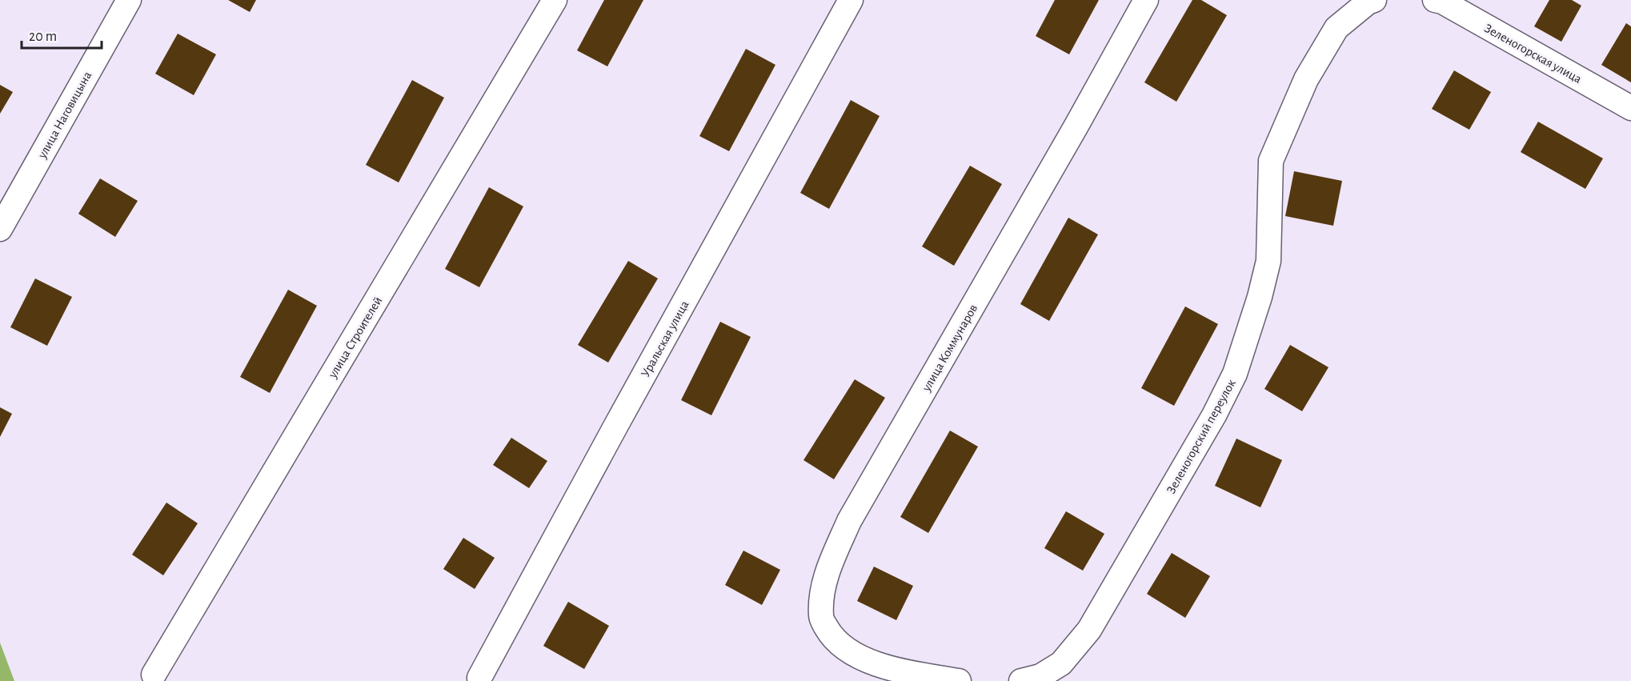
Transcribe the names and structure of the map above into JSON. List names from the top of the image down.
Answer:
{
  "streets": {
    "street": [
      "Зеленогорская улица",
      "улица Наговицына",
      "улица Строителей",
      "Уральская улица",
      "улица Коммунаров",
      "Зеленогорский переулок"
    ]
  },
  "scale_bar": "20 m"
}
